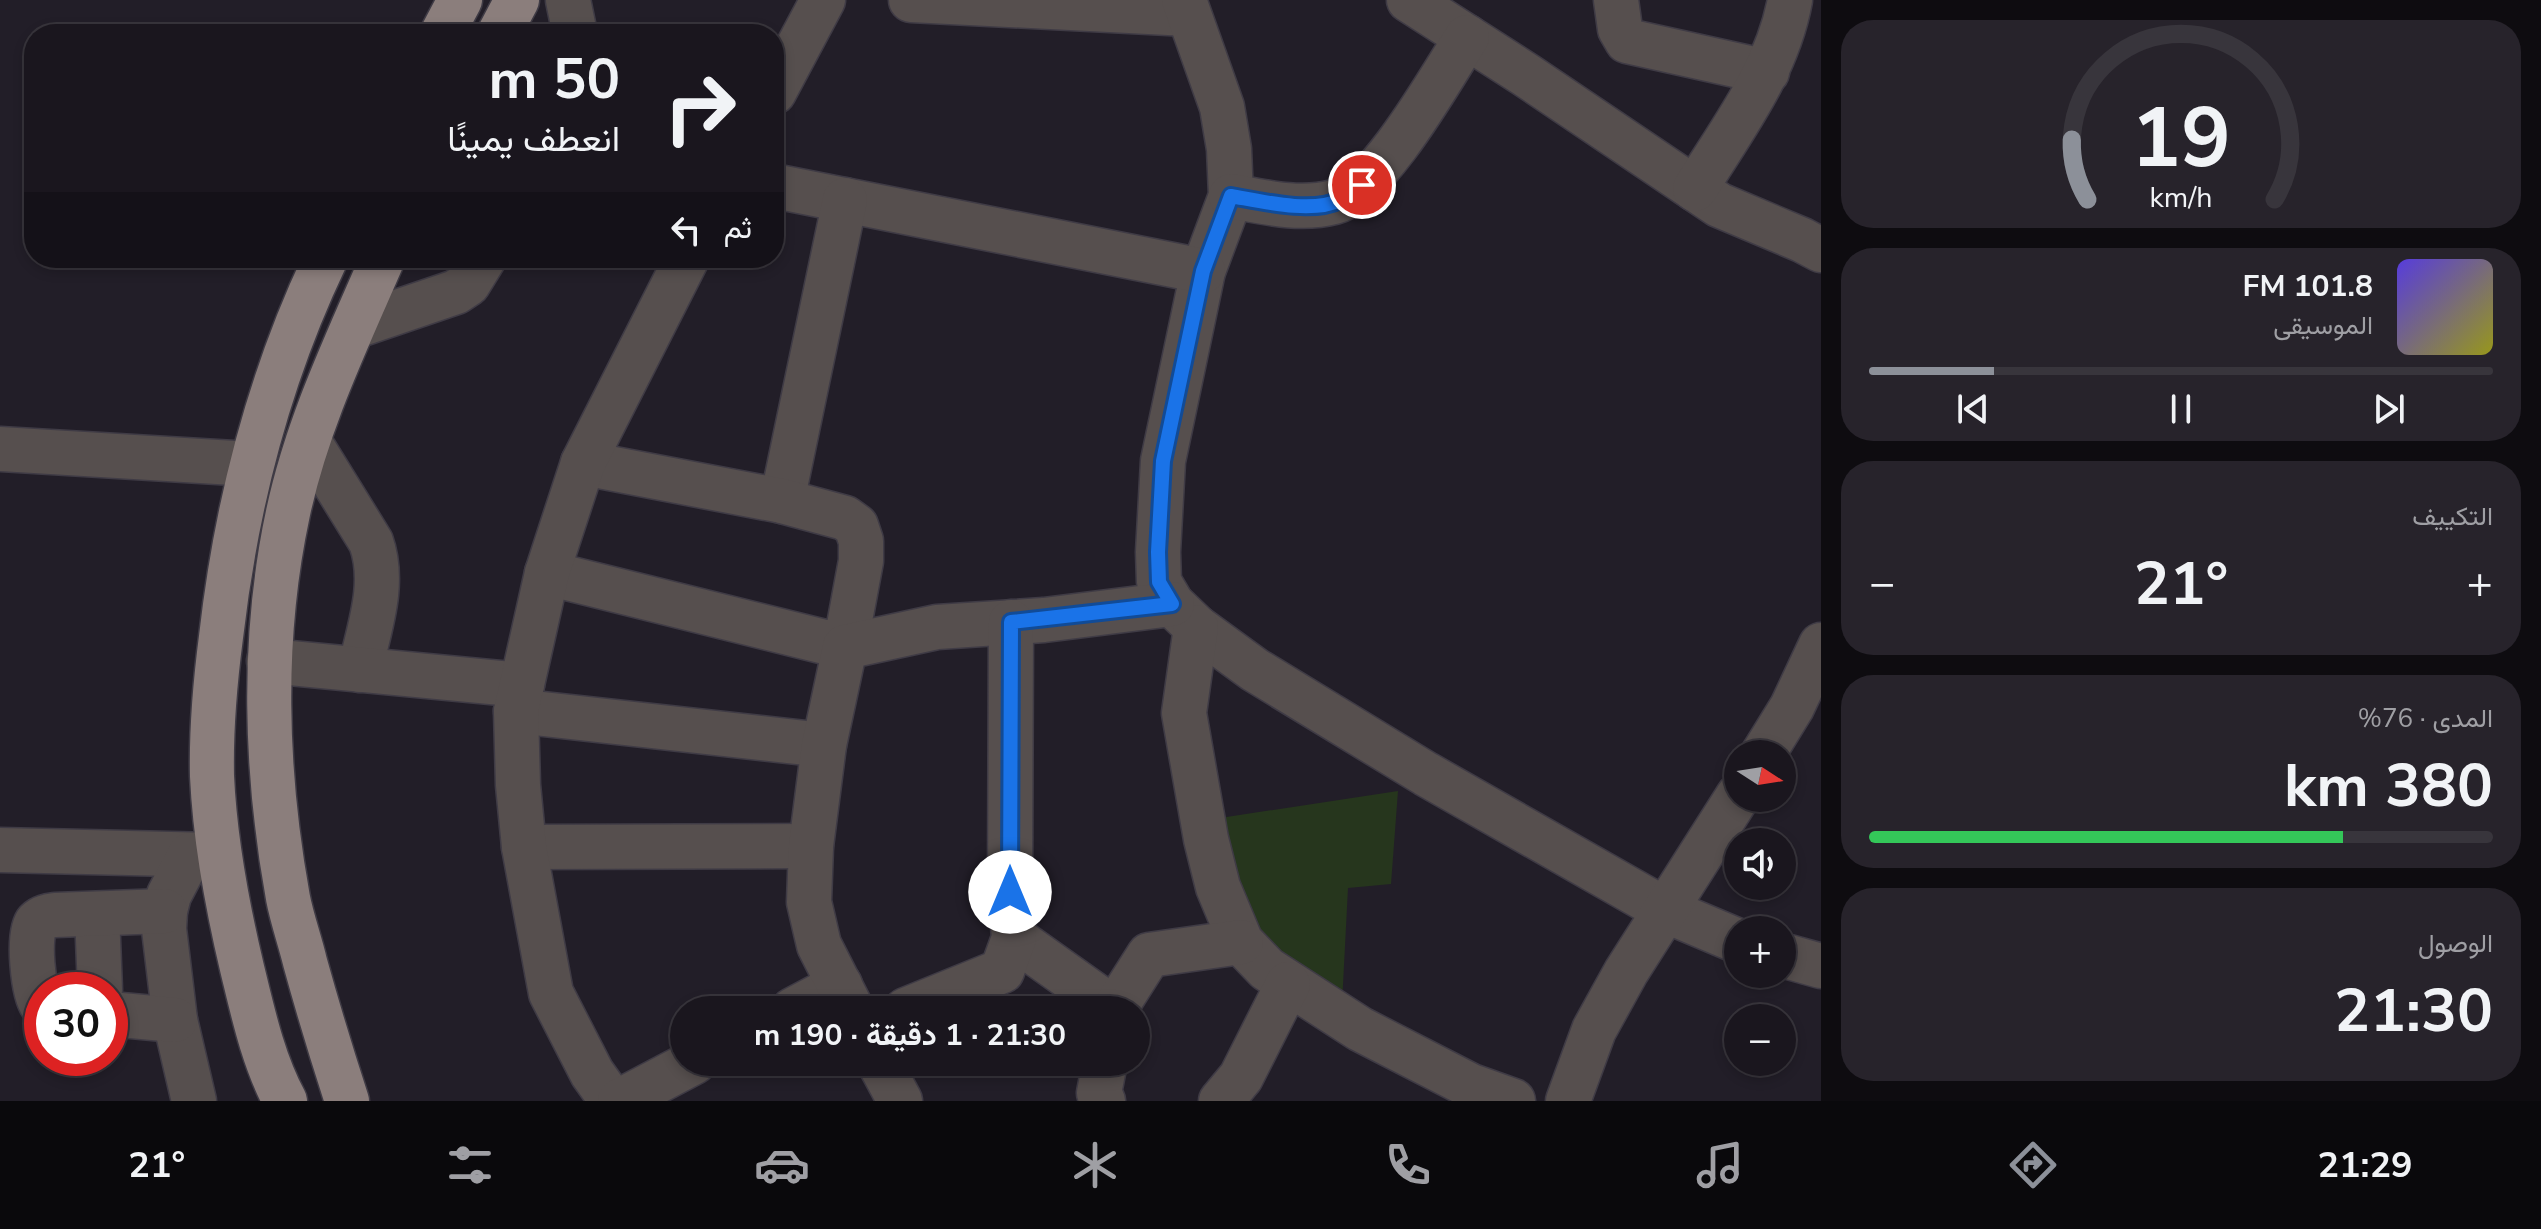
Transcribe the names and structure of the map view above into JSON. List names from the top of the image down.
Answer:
{
  "north": "right",
  "page": {
    "turn": ["50 m", "انعطف يمينًا"],
    "then": "ثم",
    "song": ["101.8 FM", "الموسيقى"],
    "tile": [
      "التكييف",
      ["المدى · 76%", "380 km"],
      ["الوصول", "21:30"]
    ],
    "heat": ["−", "21°", "+"],
    "map_buttons": ["+", "−"],
    "limit": "30",
    "trip": "21:30 · 1 دقيقة · 190 m",
    "tabs": ["21:29", "21°"],
    "gauge": ["19", "km/h"]
  }
}
